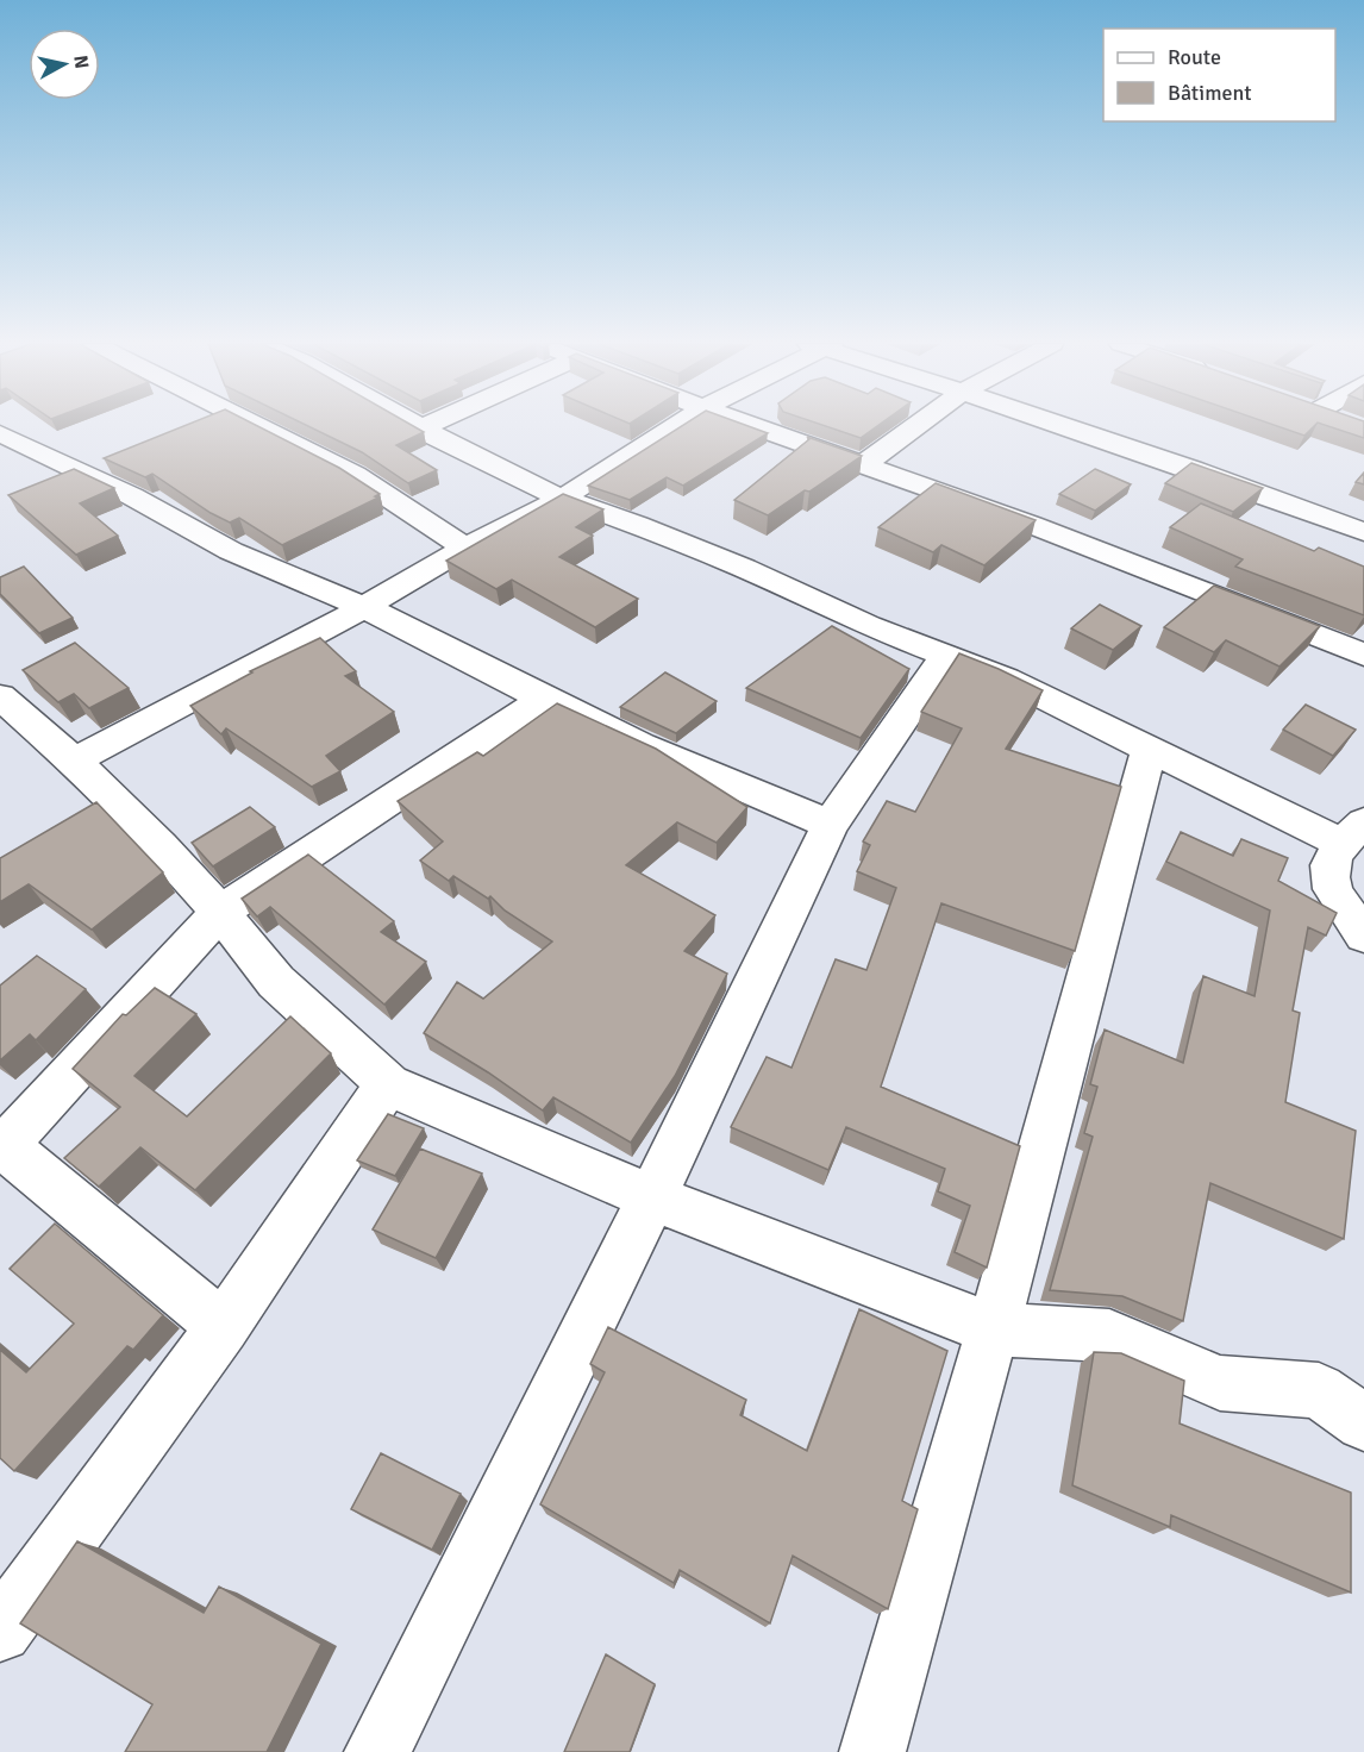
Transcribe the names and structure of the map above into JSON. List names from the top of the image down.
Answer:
{
  "legend": ["Route", "Bâtiment"],
  "north": "right"
}
